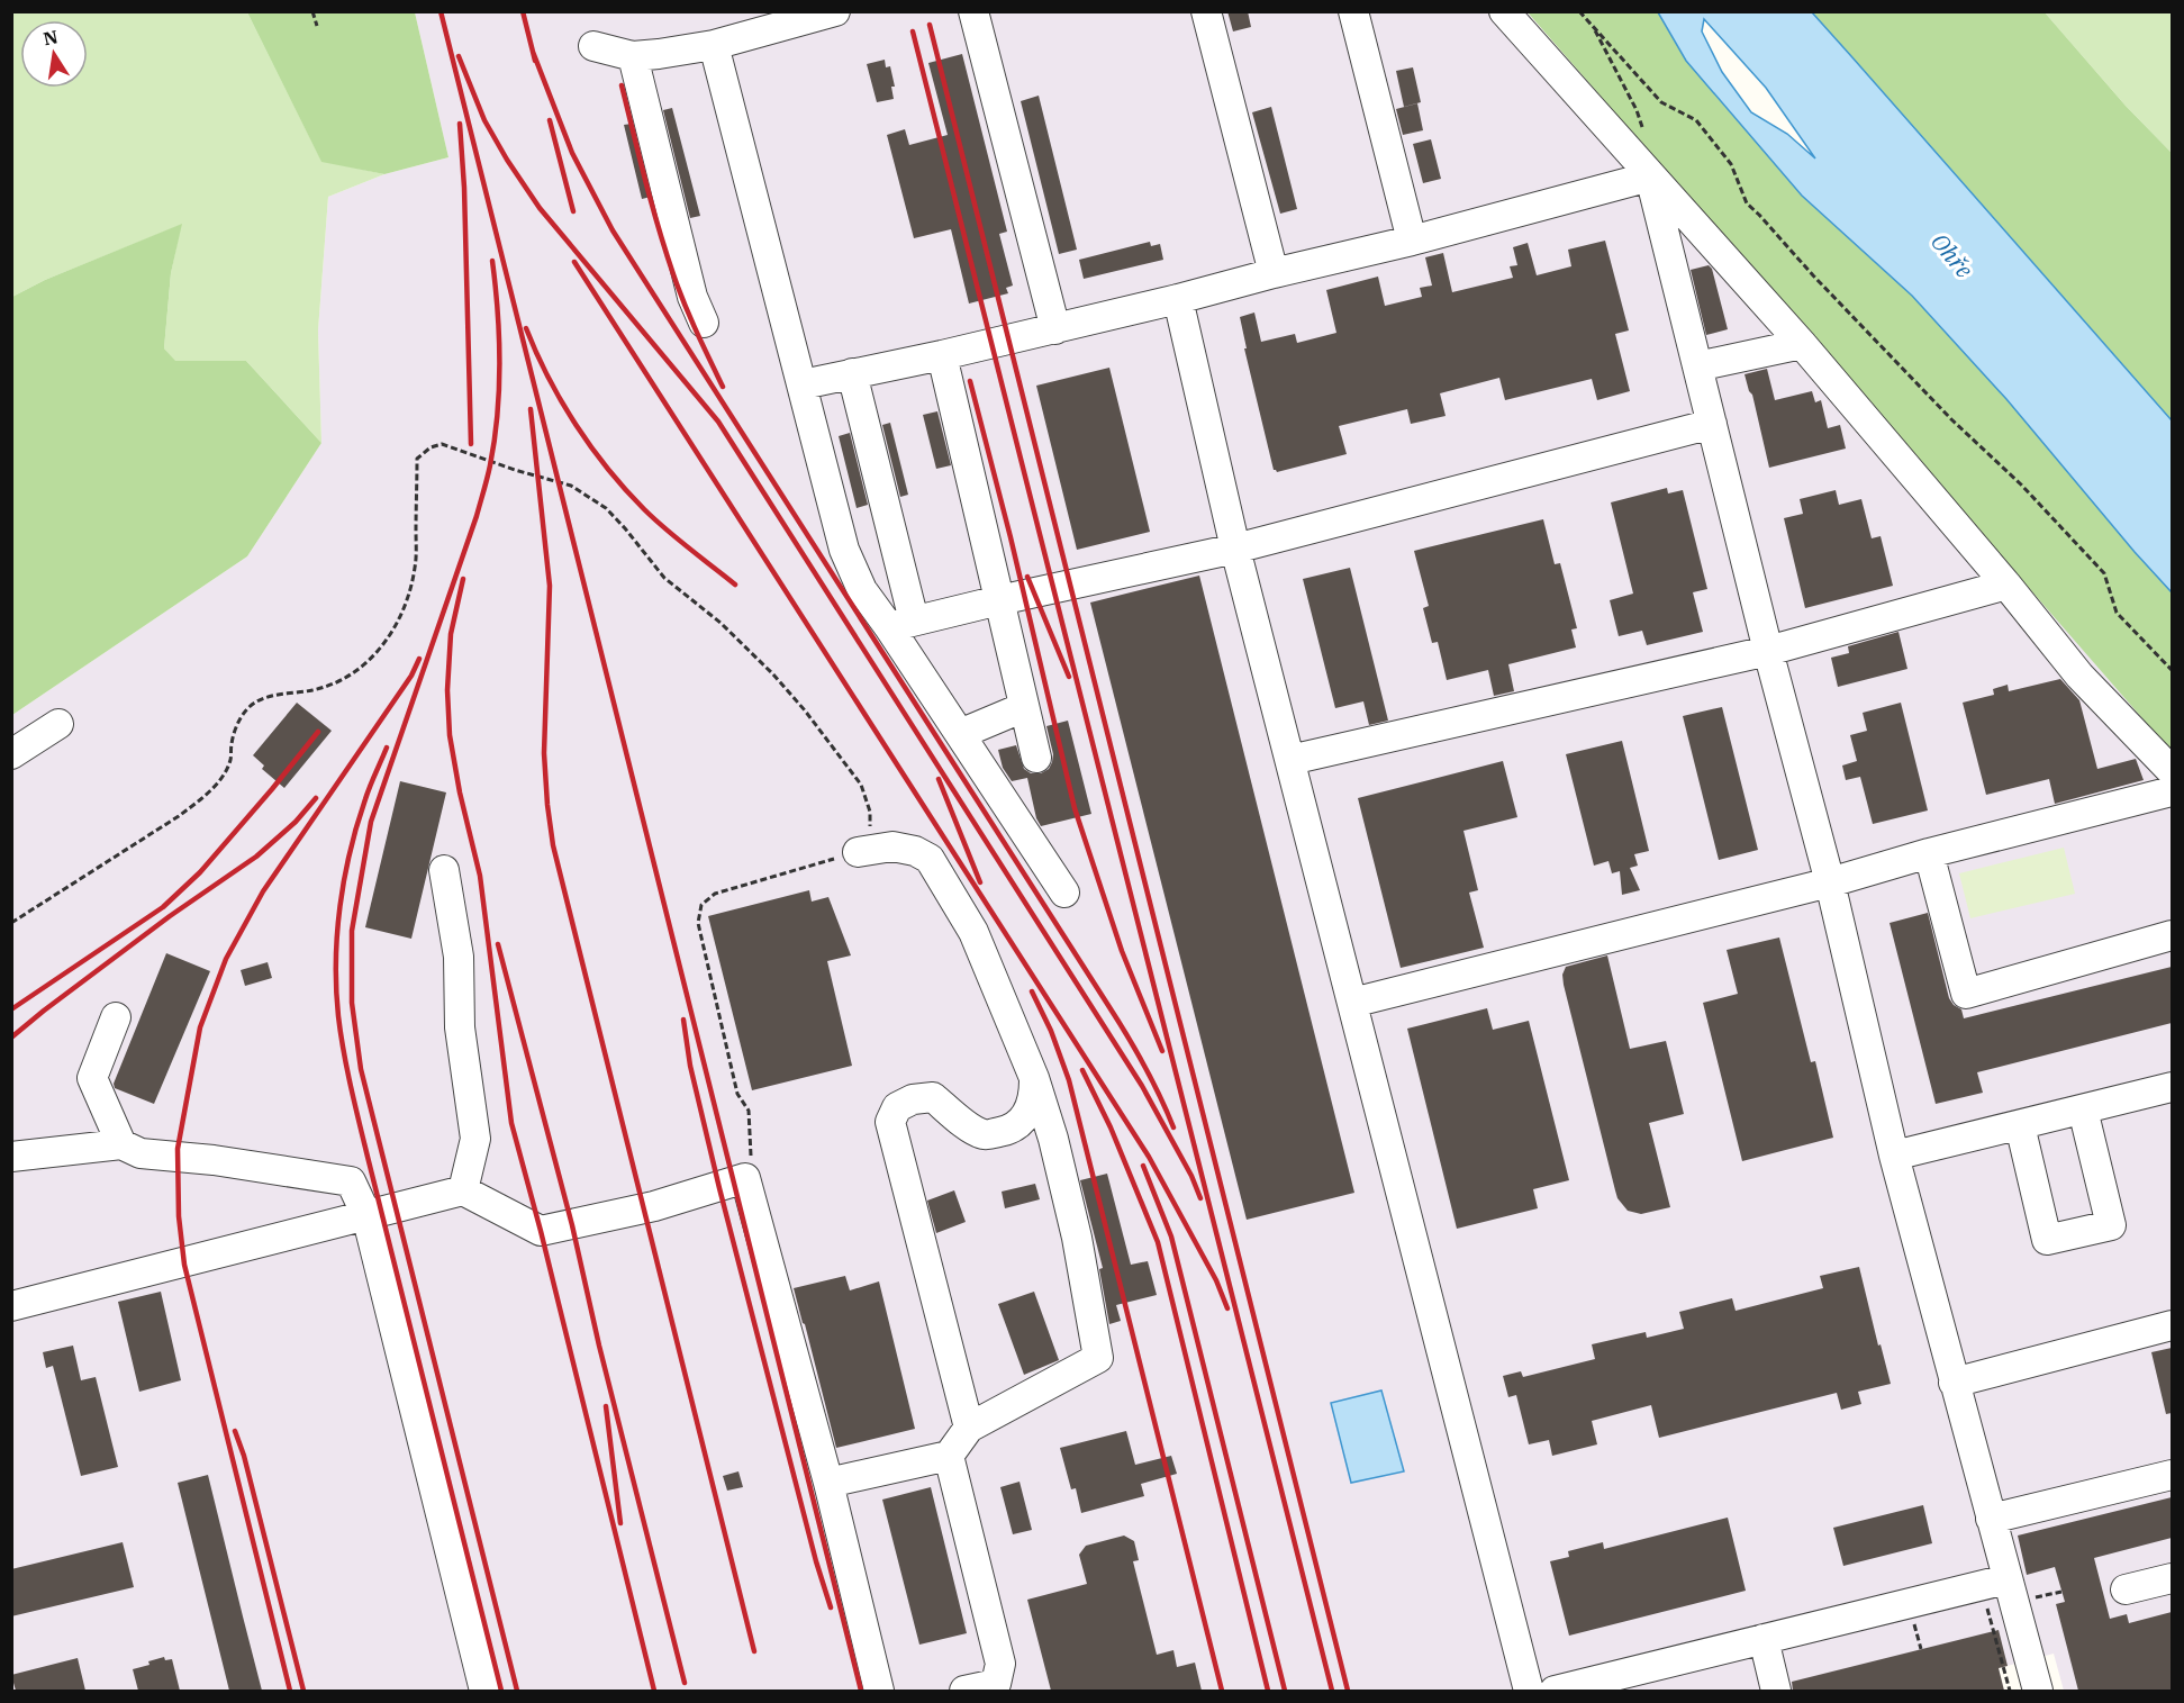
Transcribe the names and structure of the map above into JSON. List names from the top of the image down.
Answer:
{
  "water": ["Ohře"],
  "north": "top"
}
